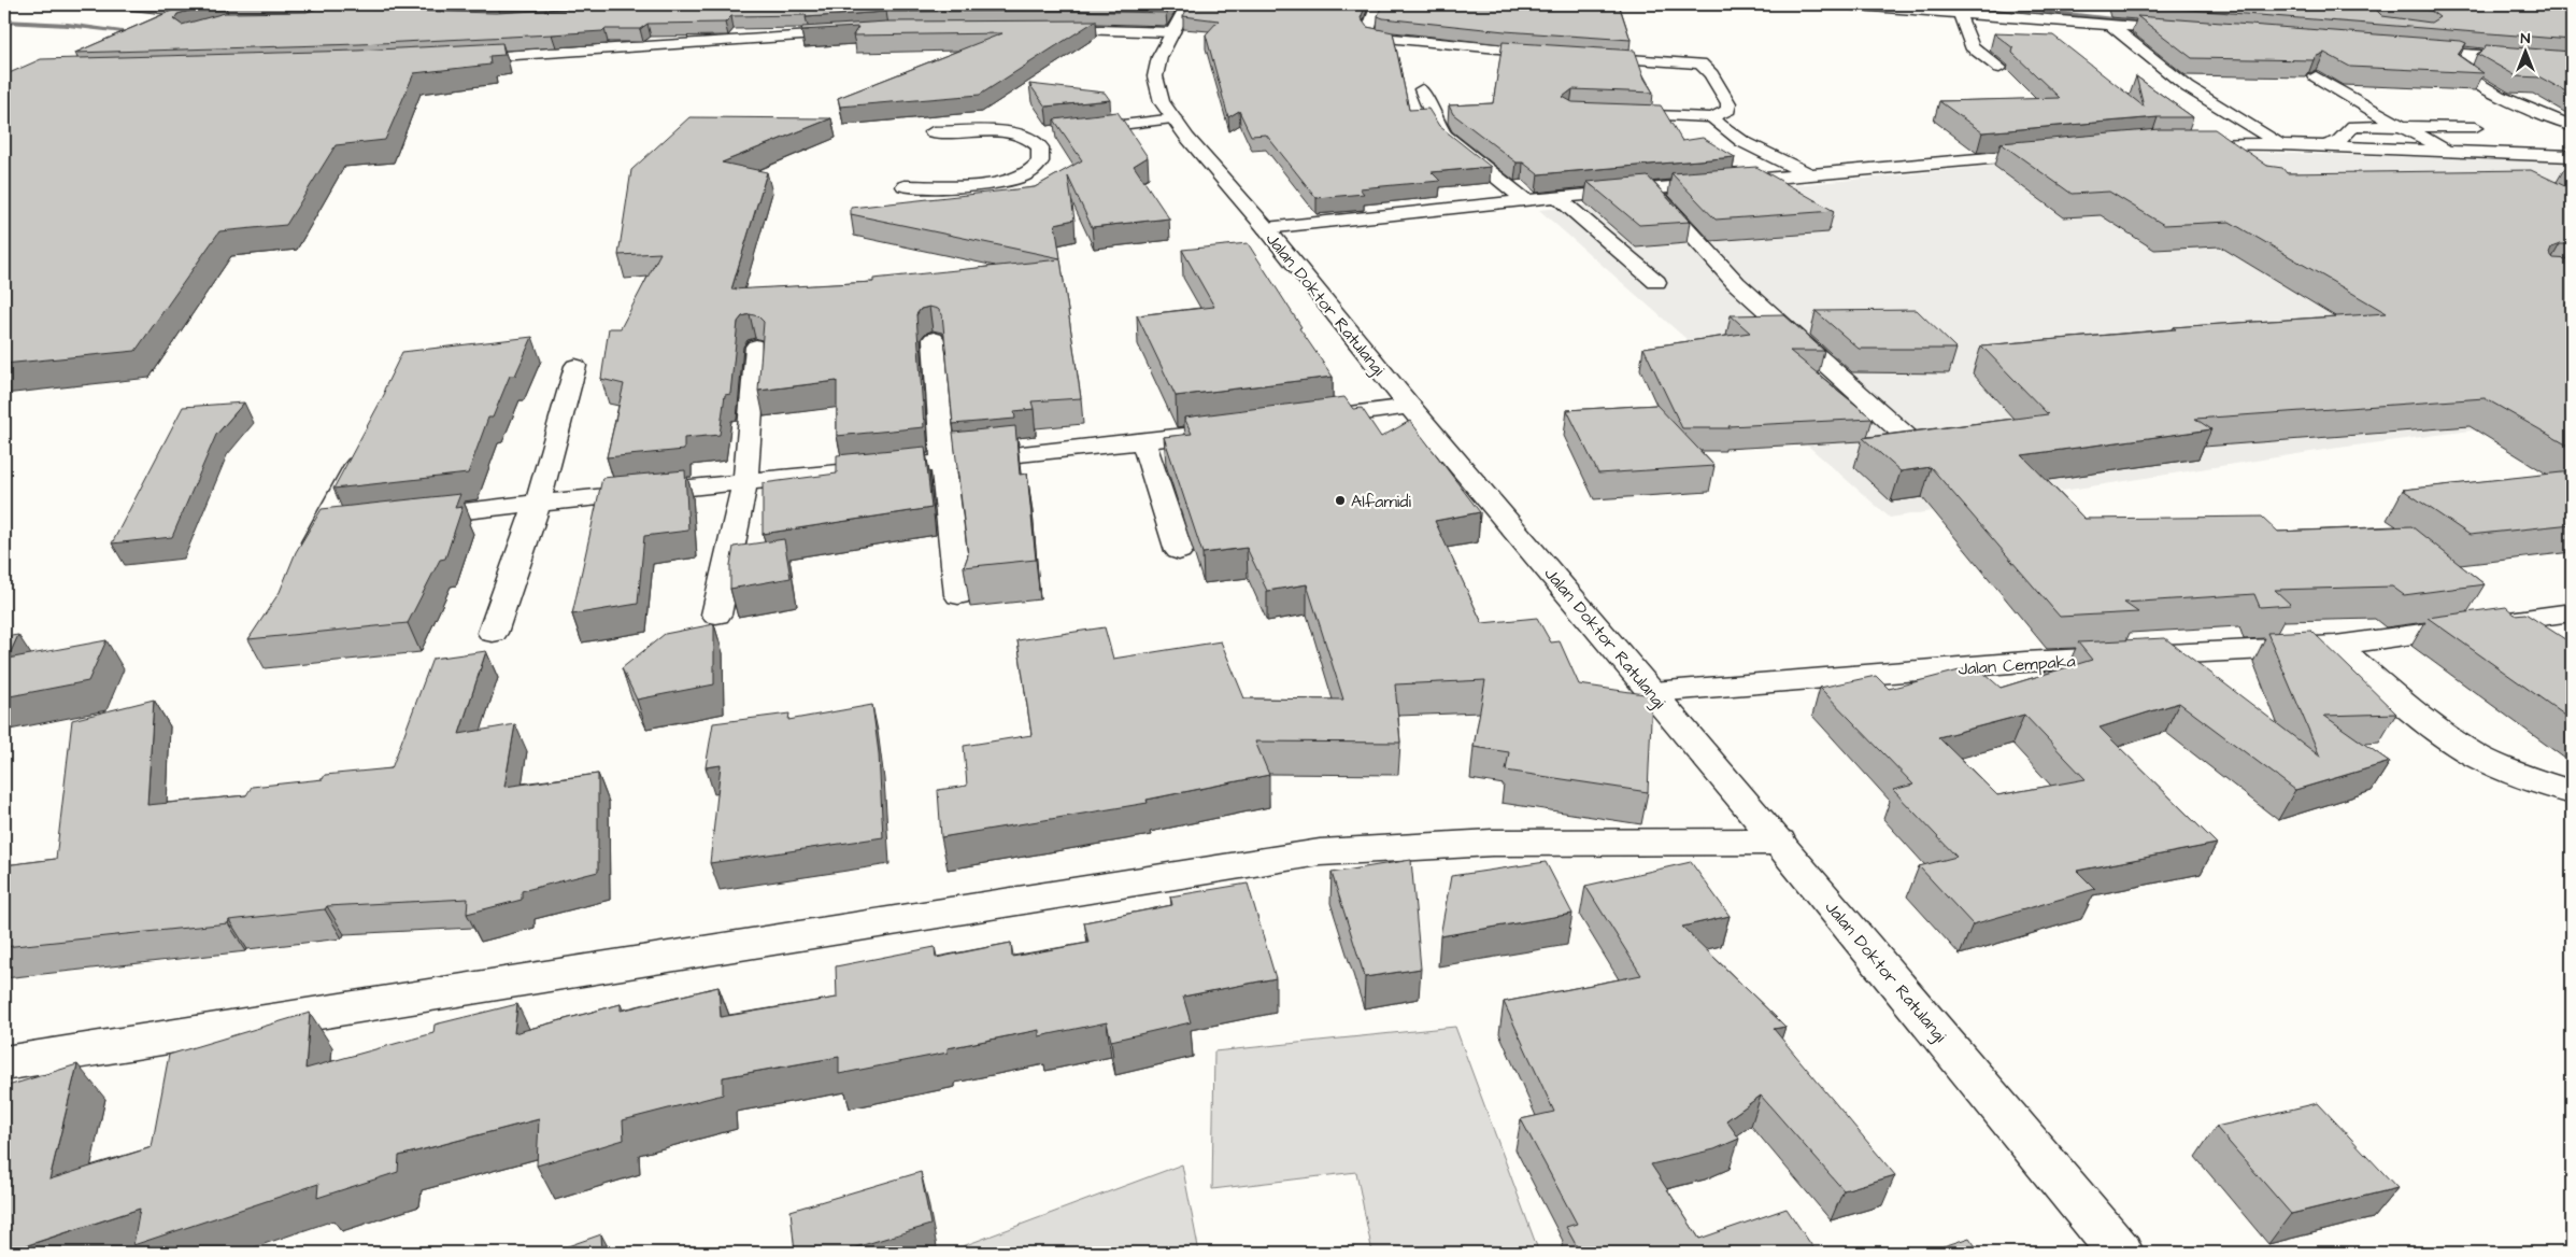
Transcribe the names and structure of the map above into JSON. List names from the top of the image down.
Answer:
{
  "streets": {
    "main road": ["Jalan Doktor Ratulangi", "Jalan Cempaka"]
  },
  "crossings": [
    ["Jalan Doktor Ratulangi", "Jalan Cempaka"]
  ],
  "places": ["Alfamidi"],
  "north": "top"
}
